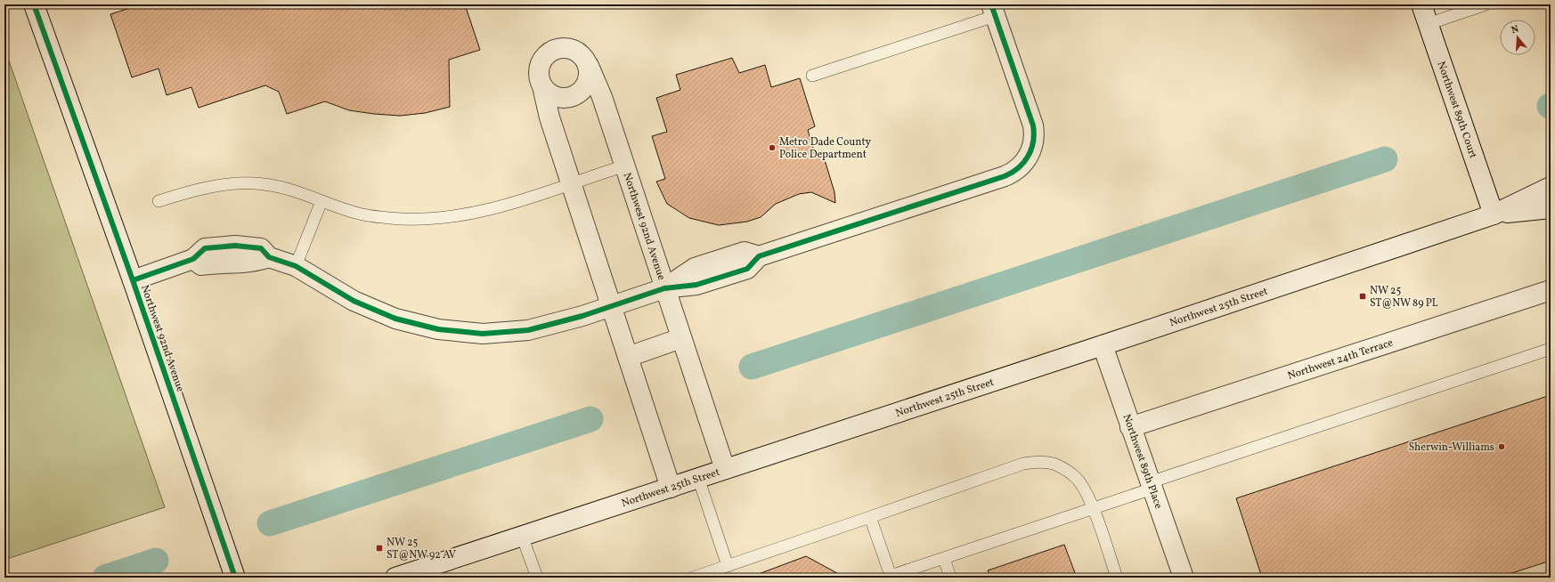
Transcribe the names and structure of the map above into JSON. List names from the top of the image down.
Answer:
{
  "streets": {
    "street": [
      "Northwest 89th Court",
      "Northwest 92nd Avenue",
      "Northwest 25th Street",
      "Northwest 24th Terrace",
      "Northwest 89th Place"
    ]
  },
  "crossings": [
    ["Northwest 89th Court", "Northwest 25th Street"],
    ["Northwest 92nd Avenue", "Northwest 25th Street"],
    ["Northwest 25th Street", "Northwest 89th Place"],
    ["Northwest 24th Terrace", "Northwest 89th Place"]
  ],
  "places": {
    "other": ["Metro Dade County Police Department", "Sherwin-Williams"],
    "transit": ["NW 25 ST@NW 89 PL", "NW 25 ST@NW 92 AV"]
  },
  "north": "top"
}
